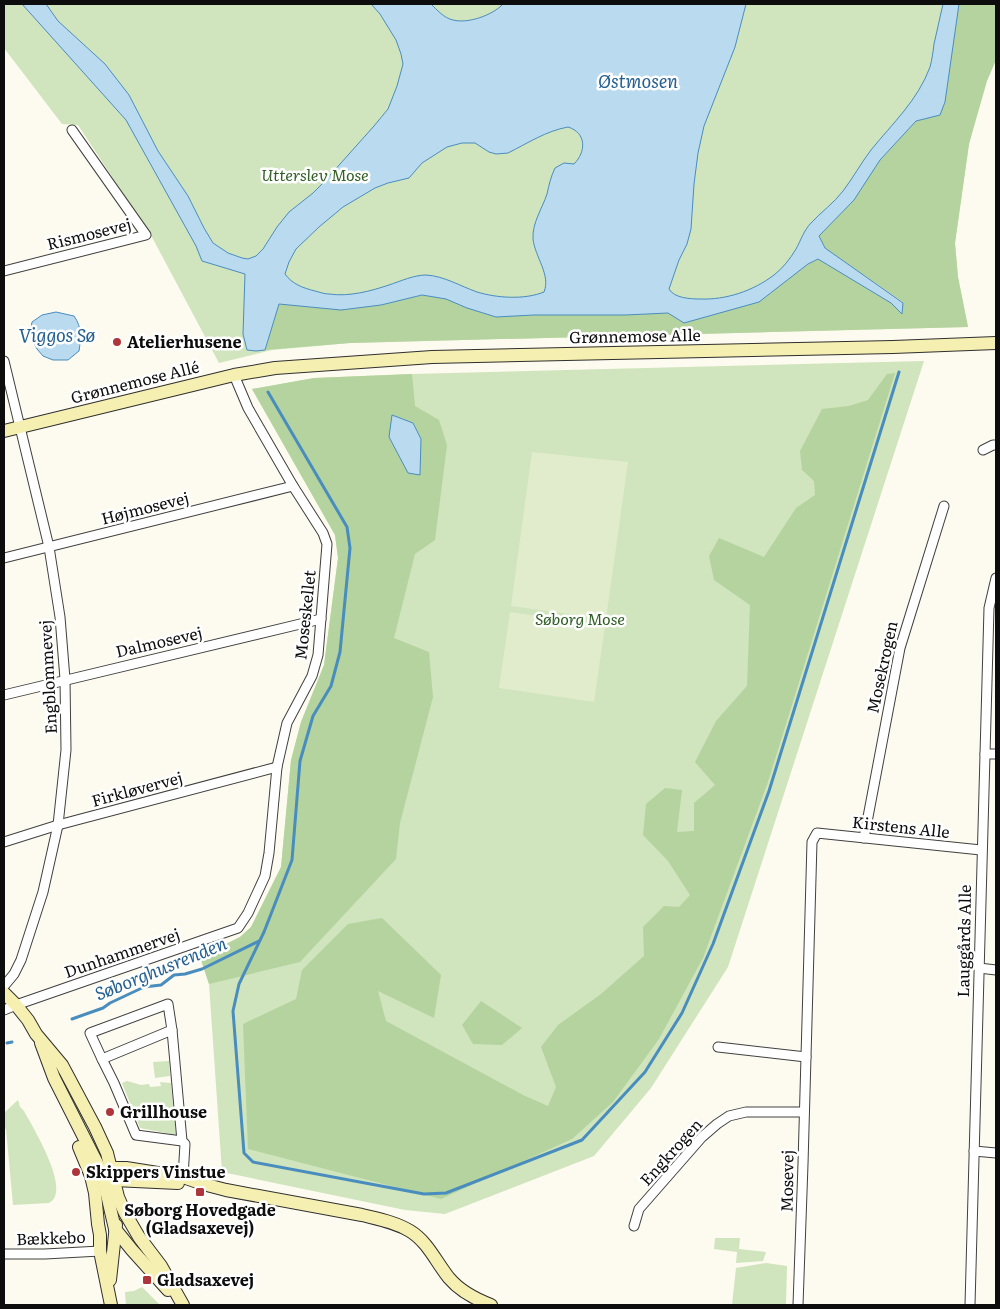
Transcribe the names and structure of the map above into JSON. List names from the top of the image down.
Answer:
{
  "streets": {
    "street": [
      "Rismosevej",
      "Grønnemose Alle",
      "Grønnemose Allé",
      "Højmosevej",
      "Moseskellet",
      "Dalmosevej",
      "Mosekrogen",
      "Engblommevej",
      "Firkløvervej",
      "Kirstens Alle",
      "Lauggårds Alle",
      "Dunhammervej",
      "Engkrogen",
      "Mosevej",
      "Bækkebo"
    ]
  },
  "crossings": [
    ["Grønnemose Alle", "Grønnemose Allé"],
    ["Grønnemose Allé", "Moseskellet"],
    ["Grønnemose Allé", "Engblommevej"],
    ["Højmosevej", "Moseskellet"],
    ["Højmosevej", "Engblommevej"],
    ["Moseskellet", "Dalmosevej"],
    ["Moseskellet", "Firkløvervej"],
    ["Moseskellet", "Dunhammervej"],
    ["Dalmosevej", "Engblommevej"],
    ["Mosekrogen", "Kirstens Alle"],
    ["Engblommevej", "Firkløvervej"],
    ["Kirstens Alle", "Lauggårds Alle"],
    ["Kirstens Alle", "Mosevej"],
    ["Engkrogen", "Mosevej"]
  ],
  "water": ["Østmosen", "Viggos Sø", "Søborghusrenden"],
  "parks": ["Utterslev Mose", "Søborg Mose"],
  "places": {
    "other": ["Atelierhusene", "Grillhouse", "Skippers Vinstue"],
    "transit": ["Søborg Hovedgade (Gladsaxevej)", "Gladsaxevej"]
  }
}
